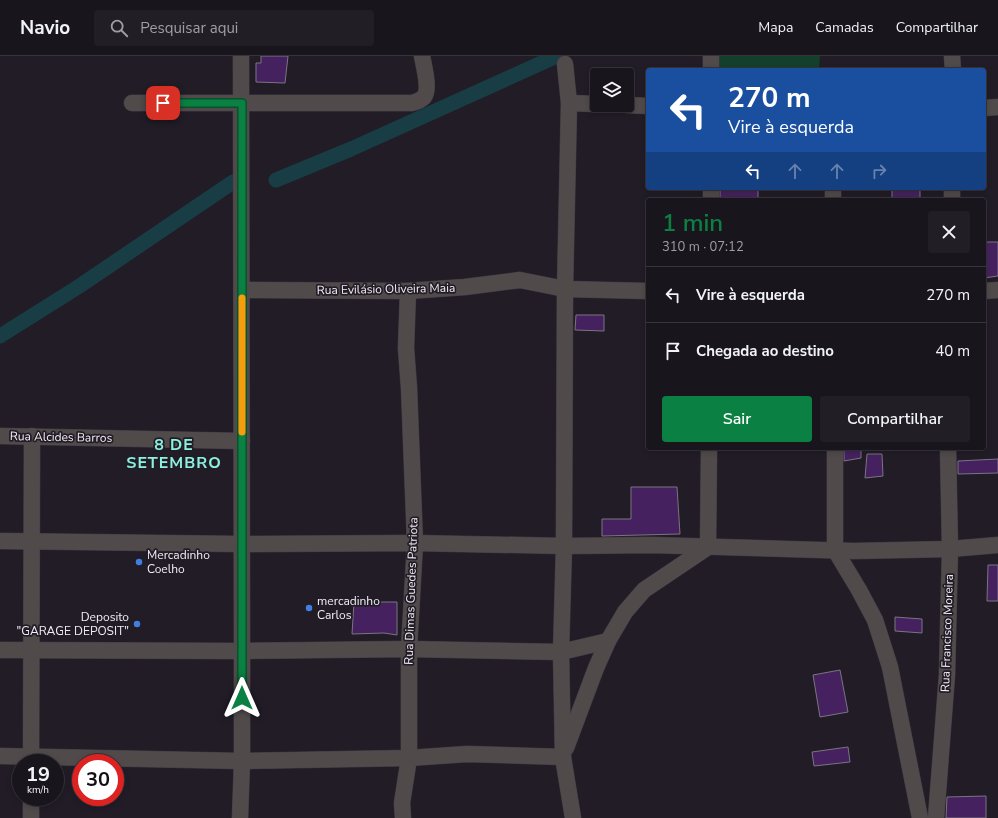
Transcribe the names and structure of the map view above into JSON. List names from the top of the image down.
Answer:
{
  "streets": {
    "street": [
      "Rua Evilásio Oliveira Maia",
      "Rua Alcides Barros",
      "Rua Dimas Guedes Patriota",
      "Rua Francisco Moreira"
    ]
  },
  "crossings": [
    ["Rua Evilásio Oliveira Maia", "Rua Dimas Guedes Patriota"]
  ],
  "districts": ["8 DE SETEMBRO"],
  "places": ["Mercadinho Coelho", "mercadinho Carlos", "Deposito \"GARAGE DEPOSIT\""],
  "page": {
    "header": "Navio",
    "search": "Pesquisar aqui",
    "nav": ["Mapa", "Camadas", "Compartilhar"],
    "turn": ["270 m", "Vire à esquerda"],
    "heading": ["1 min", "310 m · 07:12"],
    "list": [
      {
        "name": "Vire à esquerda",
        "value": "270 m"
      },
      {
        "name": "Chegada ao destino",
        "value": "40 m"
      }
    ],
    "buttons": ["Sair", "Compartilhar"],
    "speed": "19 km/h",
    "limit": "30"
  }
}
